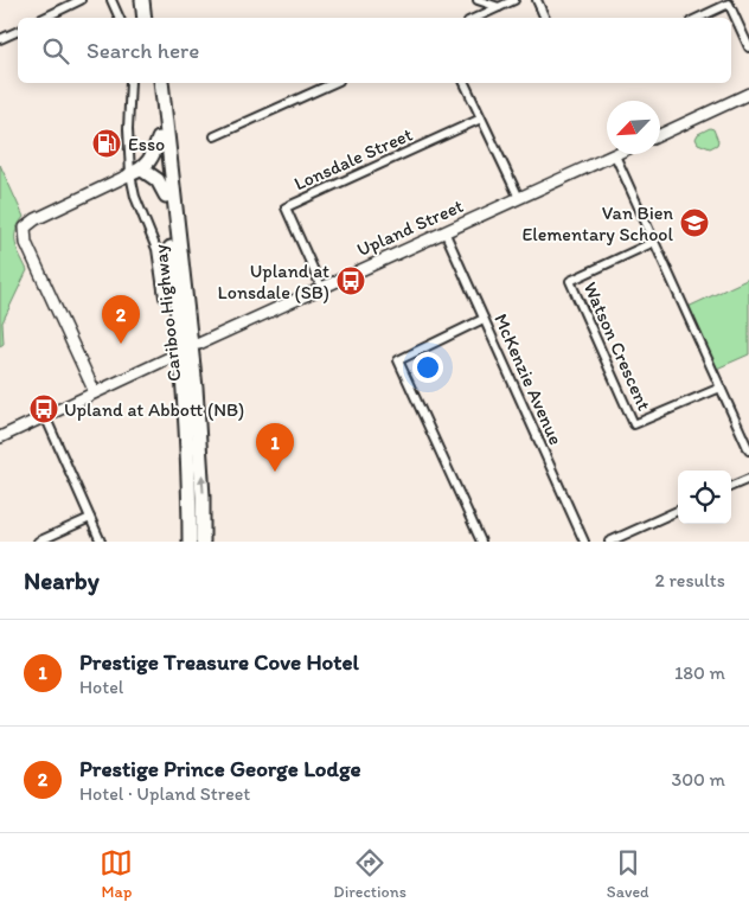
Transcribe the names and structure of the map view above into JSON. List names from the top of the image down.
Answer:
{
  "streets": {
    "highway": ["Cariboo Highway"],
    "street": [
      "Lonsdale Street",
      "Upland Street",
      "Watson Crescent",
      "McKenzie Avenue"
    ]
  },
  "crossings": [
    ["Lonsdale Street", "Upland Street"],
    ["Upland Street", "McKenzie Avenue"]
  ],
  "places": {
    "fuel station": ["Esso"],
    "school or university": ["Van Bien Elementary School"],
    "bus stop": ["Upland at Lonsdale (SB)", "Upland at Abbott (NB)"]
  },
  "north": "bottom left",
  "page": {
    "search": "Search here",
    "pins": ["2", "1"],
    "heading": ["Nearby", "2 results"],
    "list": [
      {
        "mark": "1",
        "name": "Prestige Treasure Cove Hotel",
        "note": "Hotel",
        "value": "180 m"
      },
      {
        "mark": "2",
        "name": "Prestige Prince George Lodge",
        "note": "Hotel · Upland Street",
        "value": "300 m"
      }
    ],
    "nav": ["Map", "Directions", "Saved"]
  }
}
